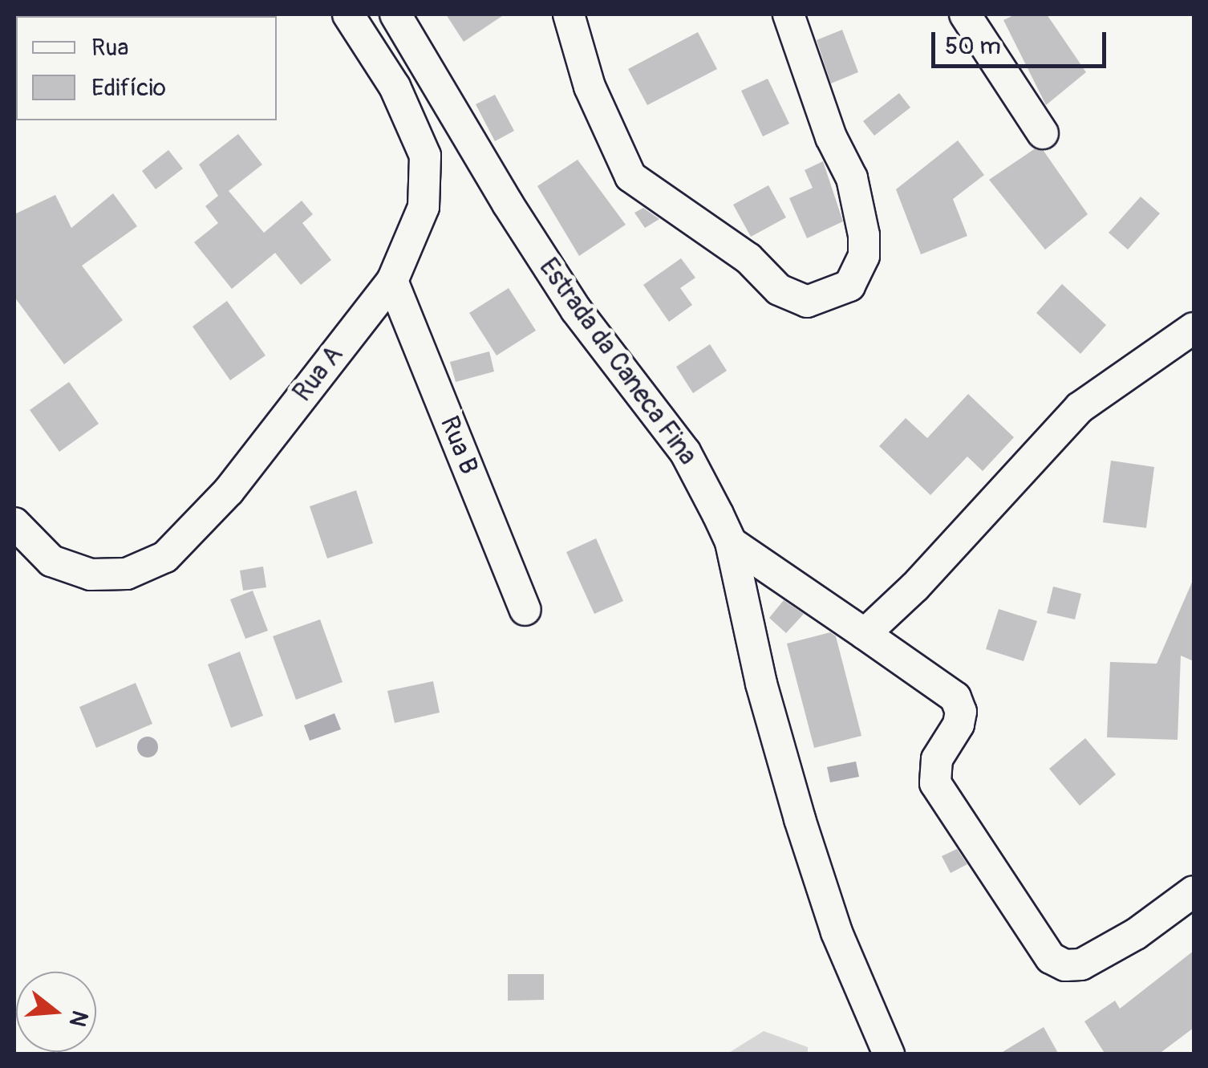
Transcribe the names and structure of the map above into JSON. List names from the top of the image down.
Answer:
{
  "streets": {
    "street": ["Estrada da Caneca Fina", "Rua A", "Rua B"]
  },
  "crossings": [
    ["Rua A", "Rua B"]
  ],
  "legend": ["Rua", "Edifício"],
  "scale_bar": "50 m",
  "north": "right"
}
